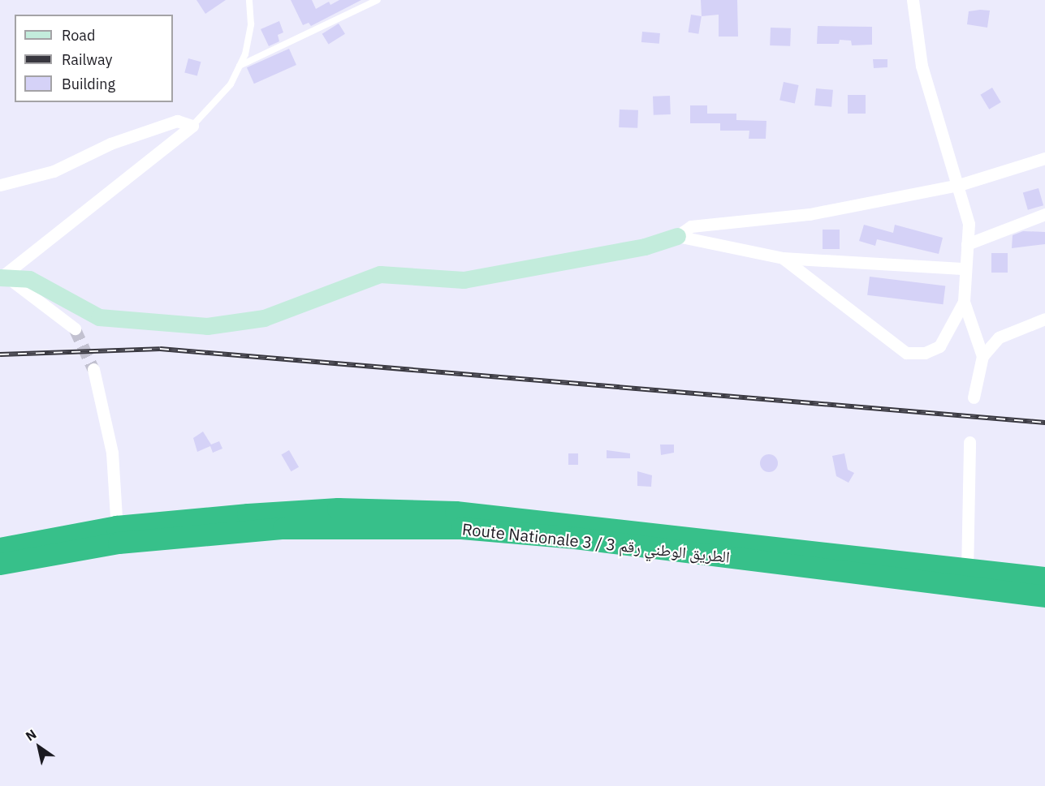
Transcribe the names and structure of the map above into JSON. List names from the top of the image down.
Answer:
{
  "streets": {
    "highway": ["Route Nationale 3 / الطريق الوطني رقم 3"]
  },
  "legend": ["Road", "Railway", "Building"],
  "north": "top left"
}
